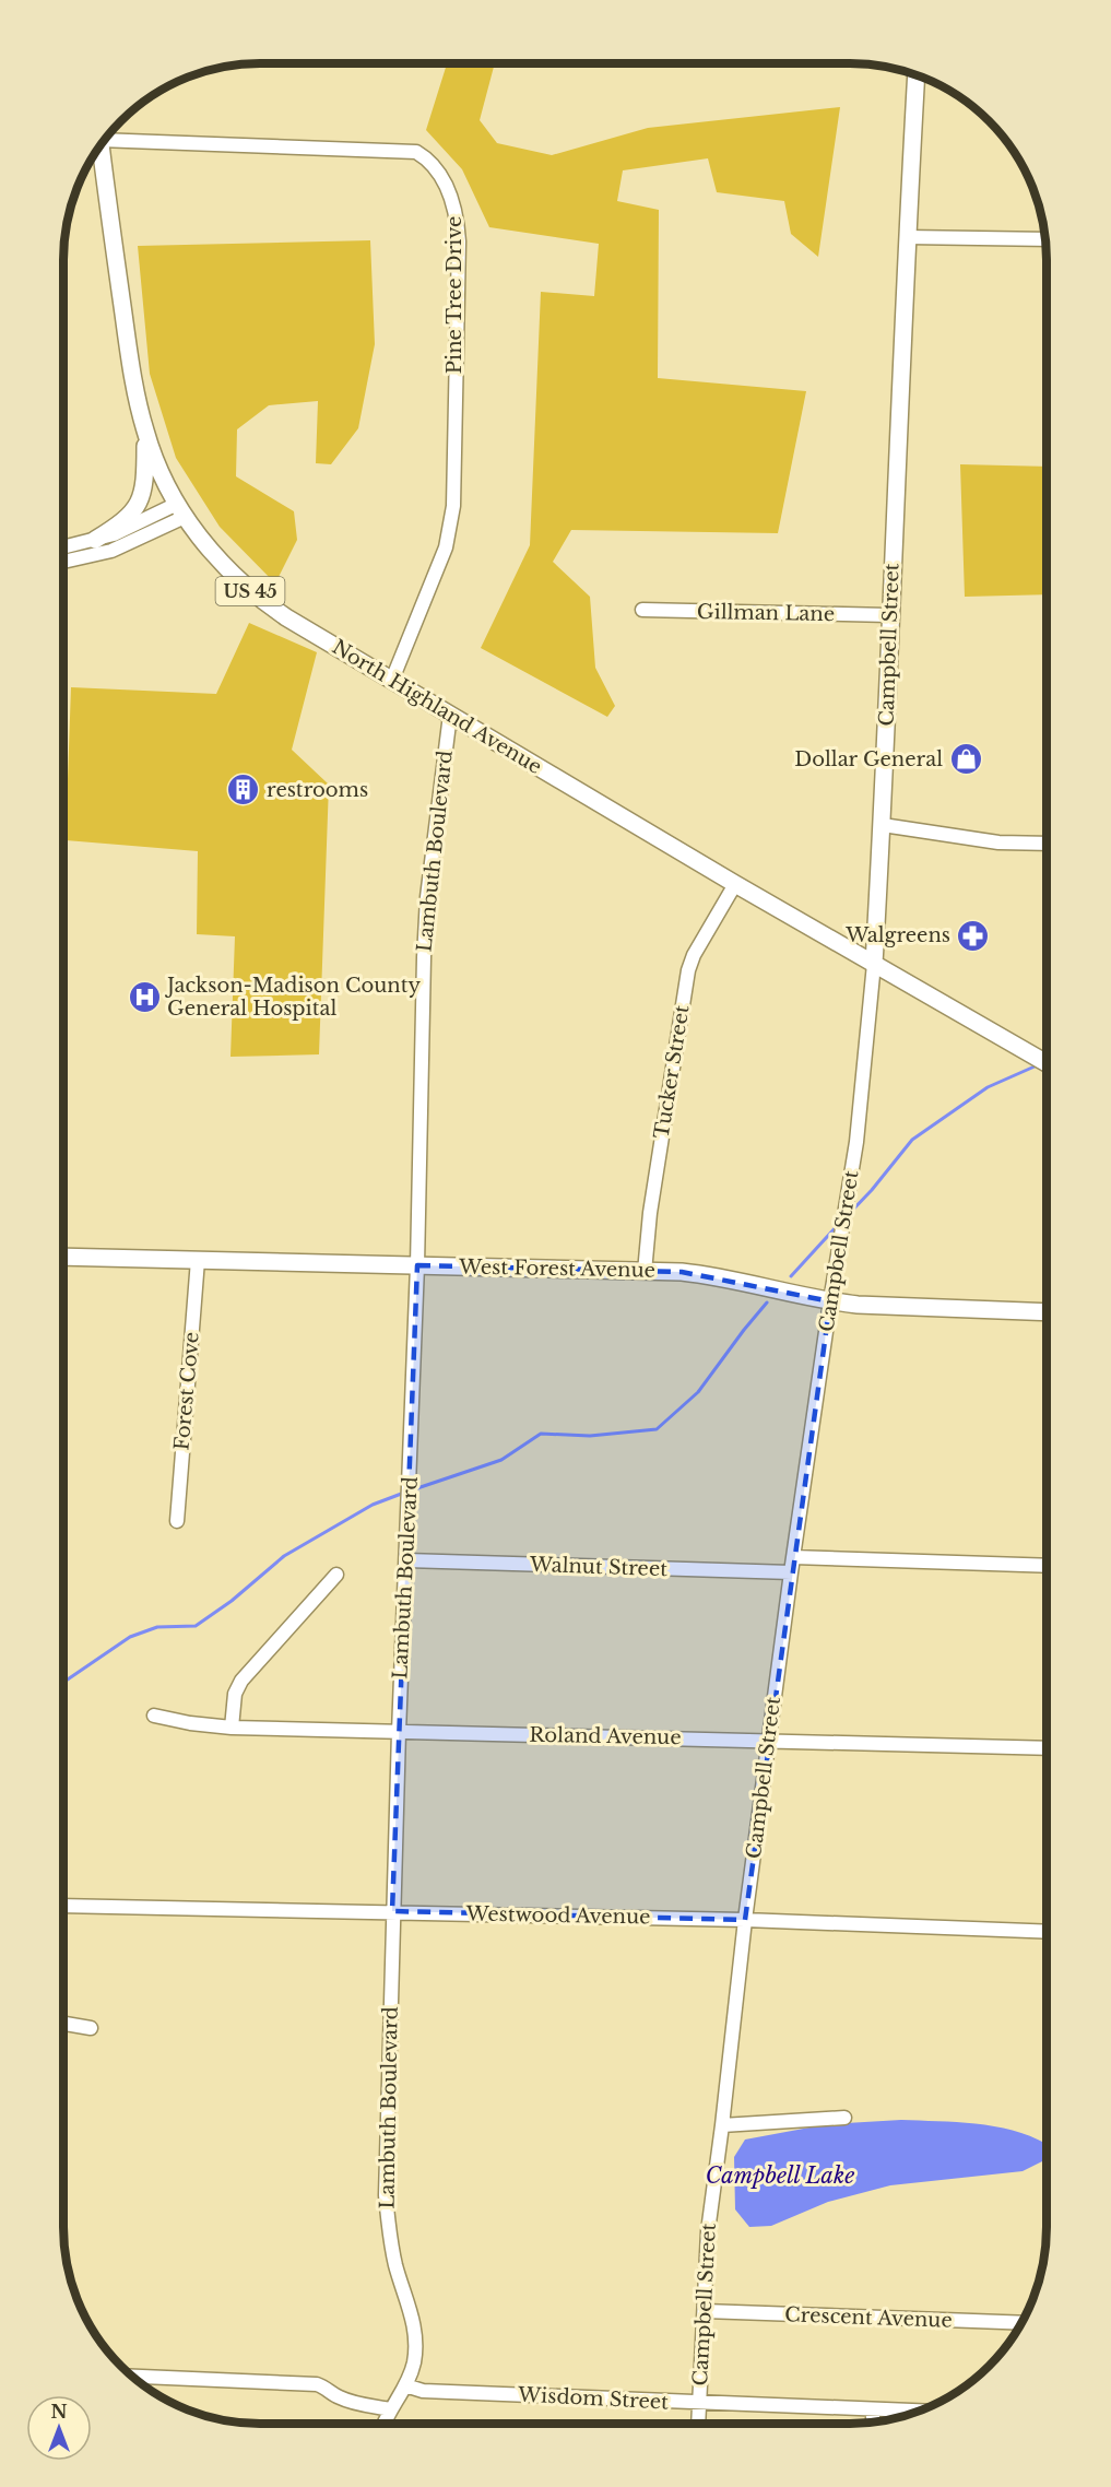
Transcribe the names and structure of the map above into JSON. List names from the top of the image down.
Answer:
{
  "streets": {
    "main road": [
      "US 45",
      "Campbell Street",
      "North Highland Avenue",
      "West Forest Avenue"
    ],
    "street": [
      "Pine Tree Drive",
      "Gillman Lane",
      "Lambuth Boulevard",
      "Tucker Street",
      "Forest Cove",
      "Walnut Street",
      "Roland Avenue",
      "Westwood Avenue",
      "Crescent Avenue",
      "Wisdom Street"
    ]
  },
  "crossings": [
    ["Pine Tree Drive", "North Highland Avenue"],
    ["Gillman Lane", "Campbell Street"],
    ["Campbell Street", "North Highland Avenue"],
    ["Campbell Street", "West Forest Avenue"],
    ["Campbell Street", "Walnut Street"],
    ["Campbell Street", "Roland Avenue"],
    ["Campbell Street", "Westwood Avenue"],
    ["Campbell Street", "Crescent Avenue"],
    ["Campbell Street", "Wisdom Street"],
    ["North Highland Avenue", "Lambuth Boulevard"],
    ["North Highland Avenue", "Tucker Street"],
    ["Lambuth Boulevard", "West Forest Avenue"],
    ["Lambuth Boulevard", "Walnut Street"],
    ["Lambuth Boulevard", "Roland Avenue"],
    ["Lambuth Boulevard", "Westwood Avenue"],
    ["Lambuth Boulevard", "Wisdom Street"],
    ["Tucker Street", "West Forest Avenue"],
    ["West Forest Avenue", "Forest Cove"]
  ],
  "water": ["Campbell Lake"],
  "places": {
    "shop": ["Dollar General"],
    "building": ["restrooms"],
    "pharmacy": ["Walgreens"],
    "hospital": ["Jackson-Madison County General Hospital"]
  },
  "north": "top"
}
